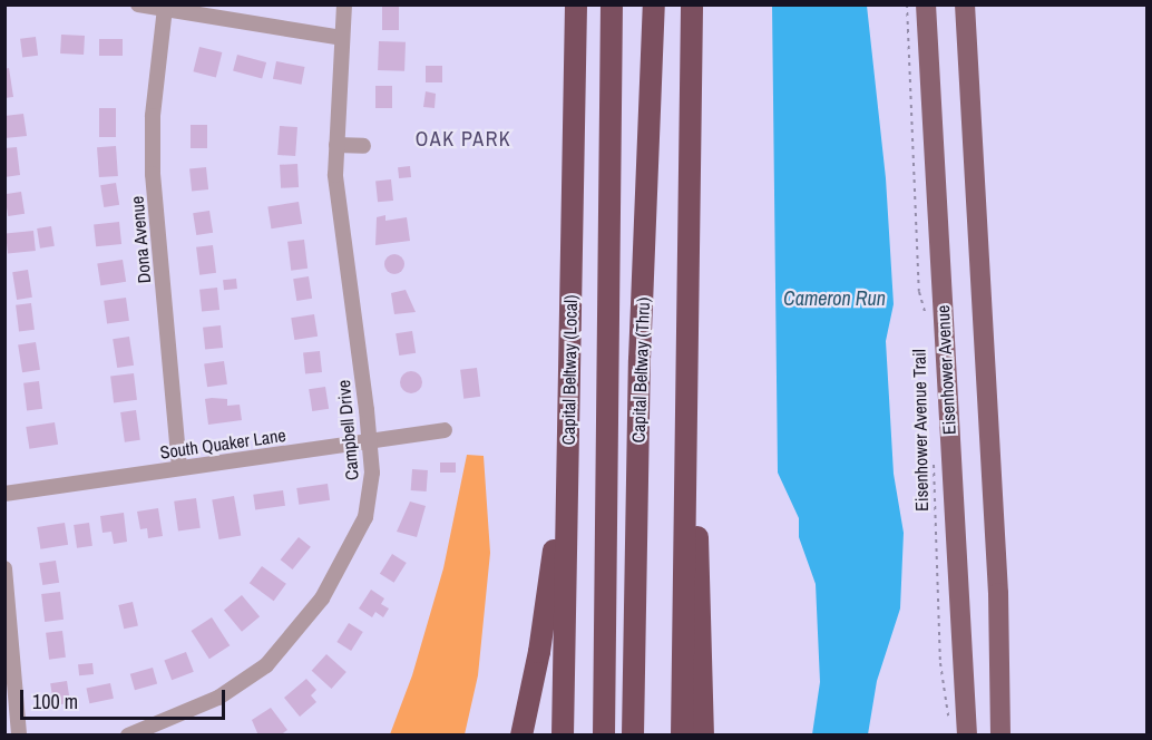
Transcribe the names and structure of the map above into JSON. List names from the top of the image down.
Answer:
{
  "streets": {
    "highway": ["Capital Beltway (Local)", "Capital Beltway (Thru)"],
    "main road": ["Eisenhower Avenue"],
    "street": ["Dona Avenue", "Campbell Drive", "South Quaker Lane"],
    "path": ["Eisenhower Avenue Trail"]
  },
  "crossings": [
    ["Dona Avenue", "South Quaker Lane"],
    ["Campbell Drive", "South Quaker Lane"]
  ],
  "districts": ["OAK PARK"],
  "water": ["Cameron Run"],
  "scale_bar": "100 m"
}
